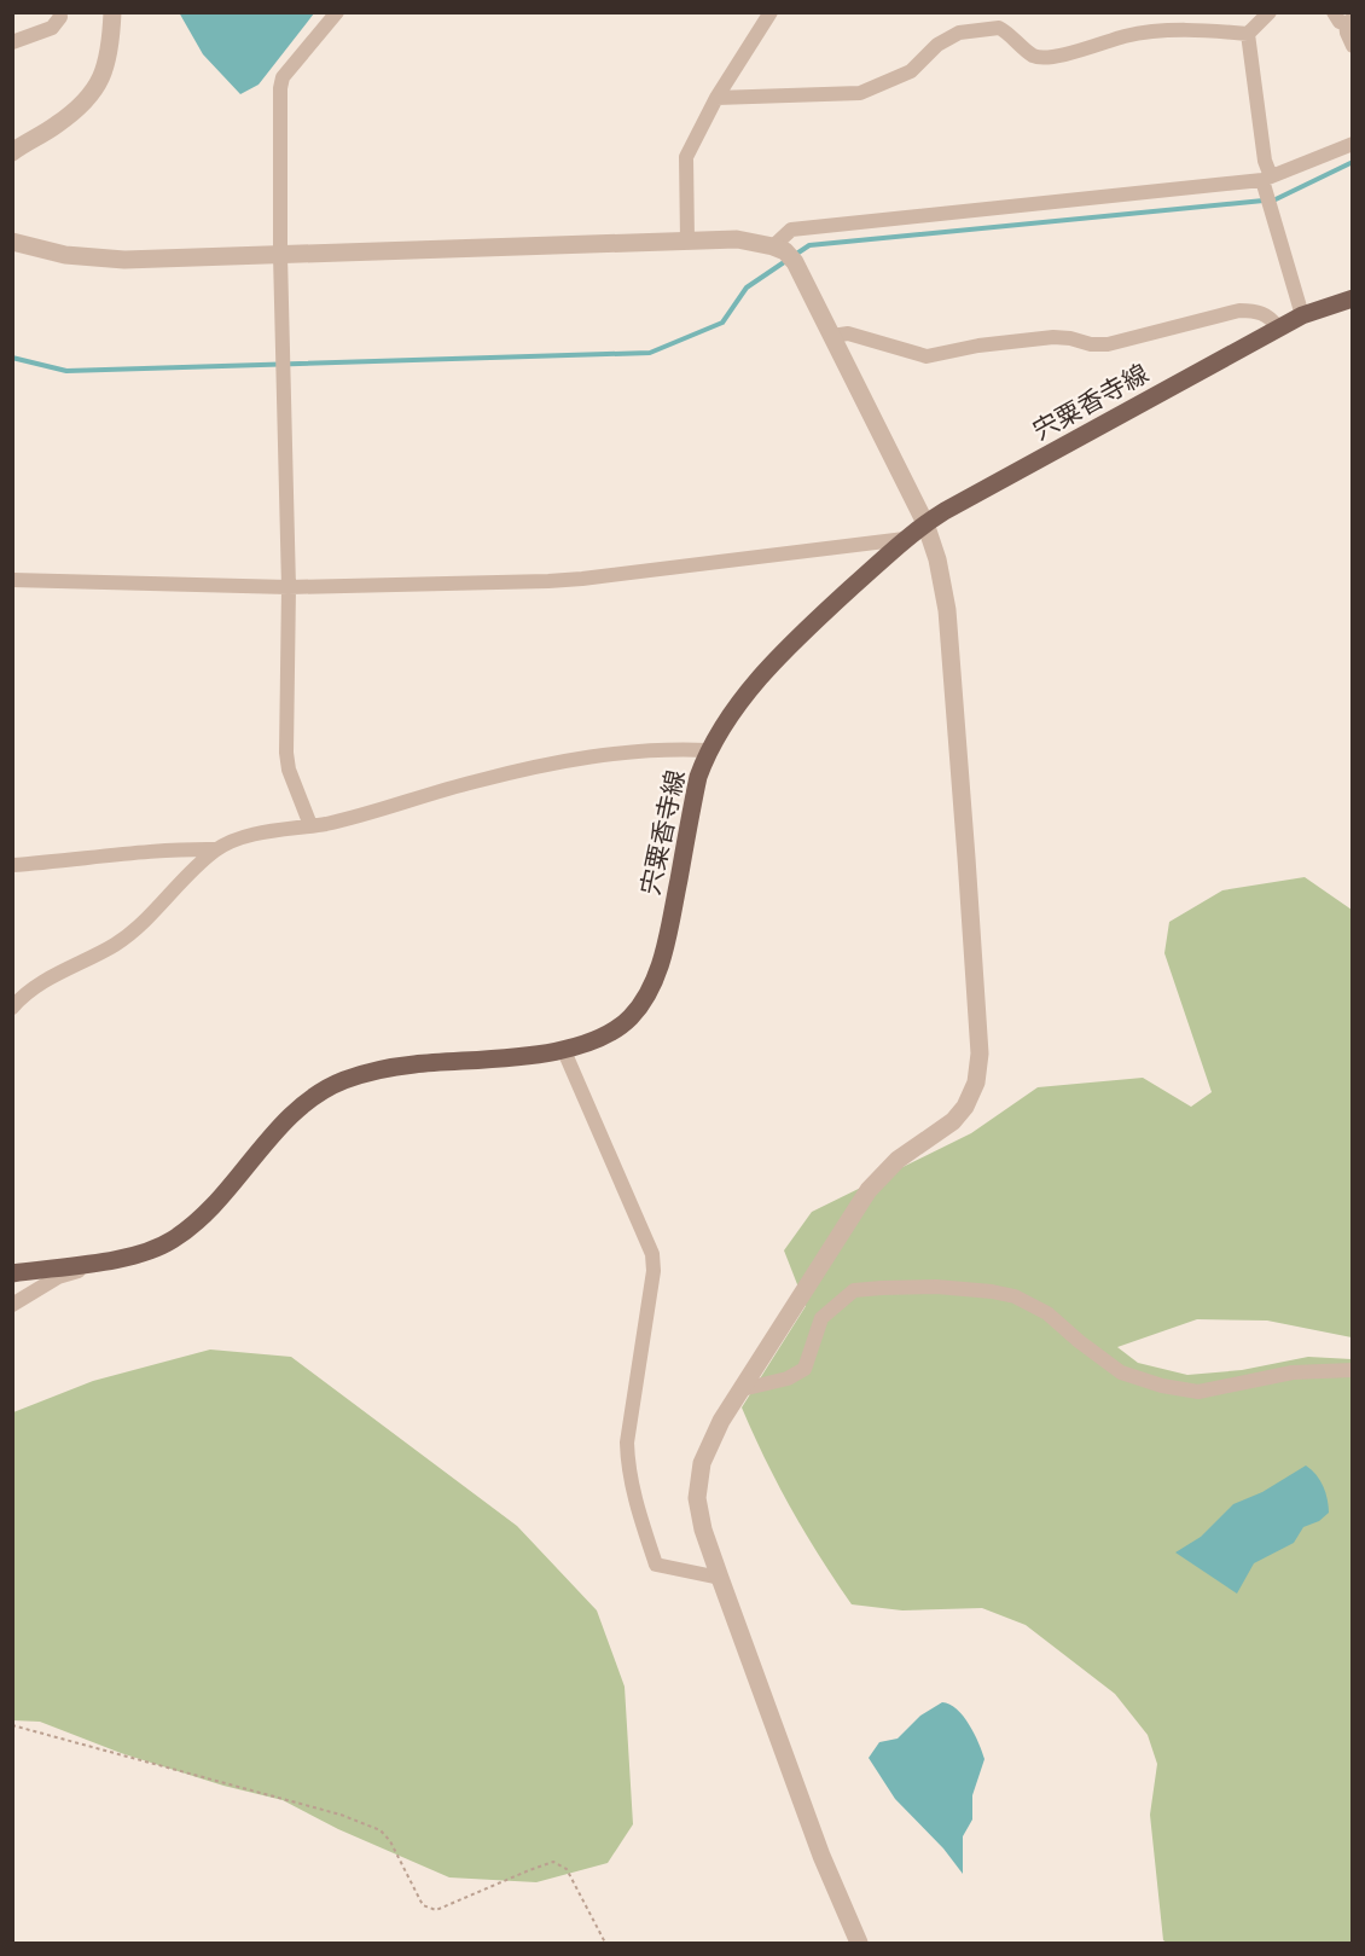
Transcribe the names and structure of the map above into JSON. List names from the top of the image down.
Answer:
{
  "streets": {
    "main road": ["宍粟香寺線"]
  }
}
